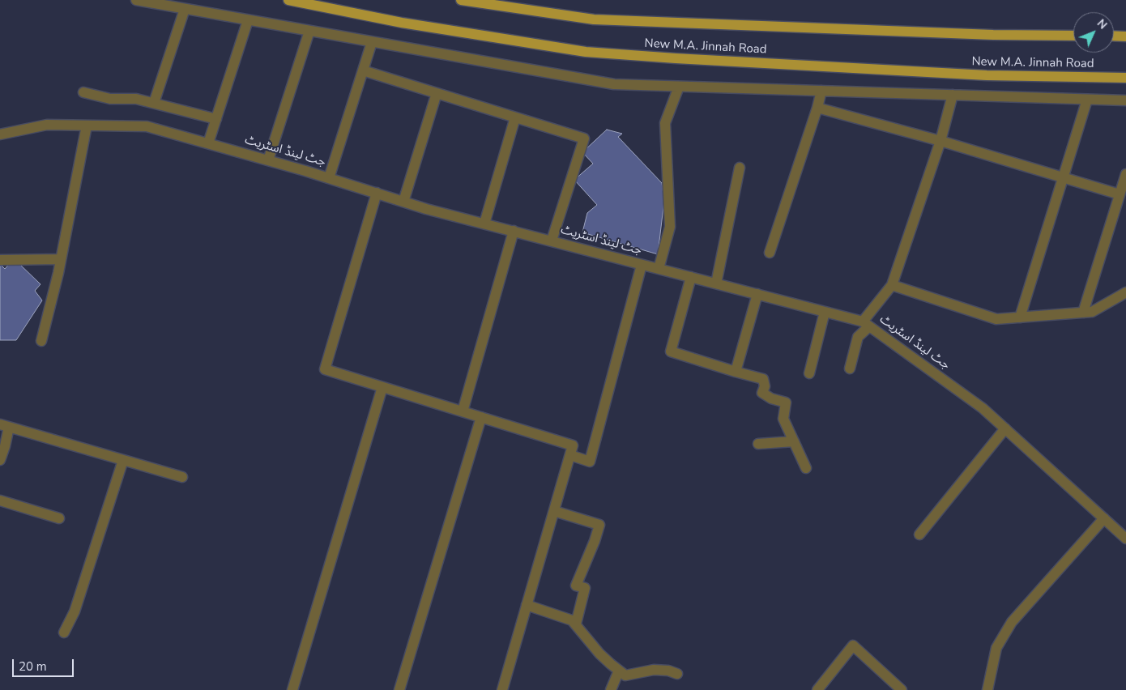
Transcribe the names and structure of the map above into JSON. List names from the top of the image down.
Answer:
{
  "streets": {
    "main road": ["New M.A. Jinnah Road"],
    "street": ["جٹ لینڈ اسٹریٹ"]
  },
  "scale_bar": "20 m",
  "north": "top right"
}
